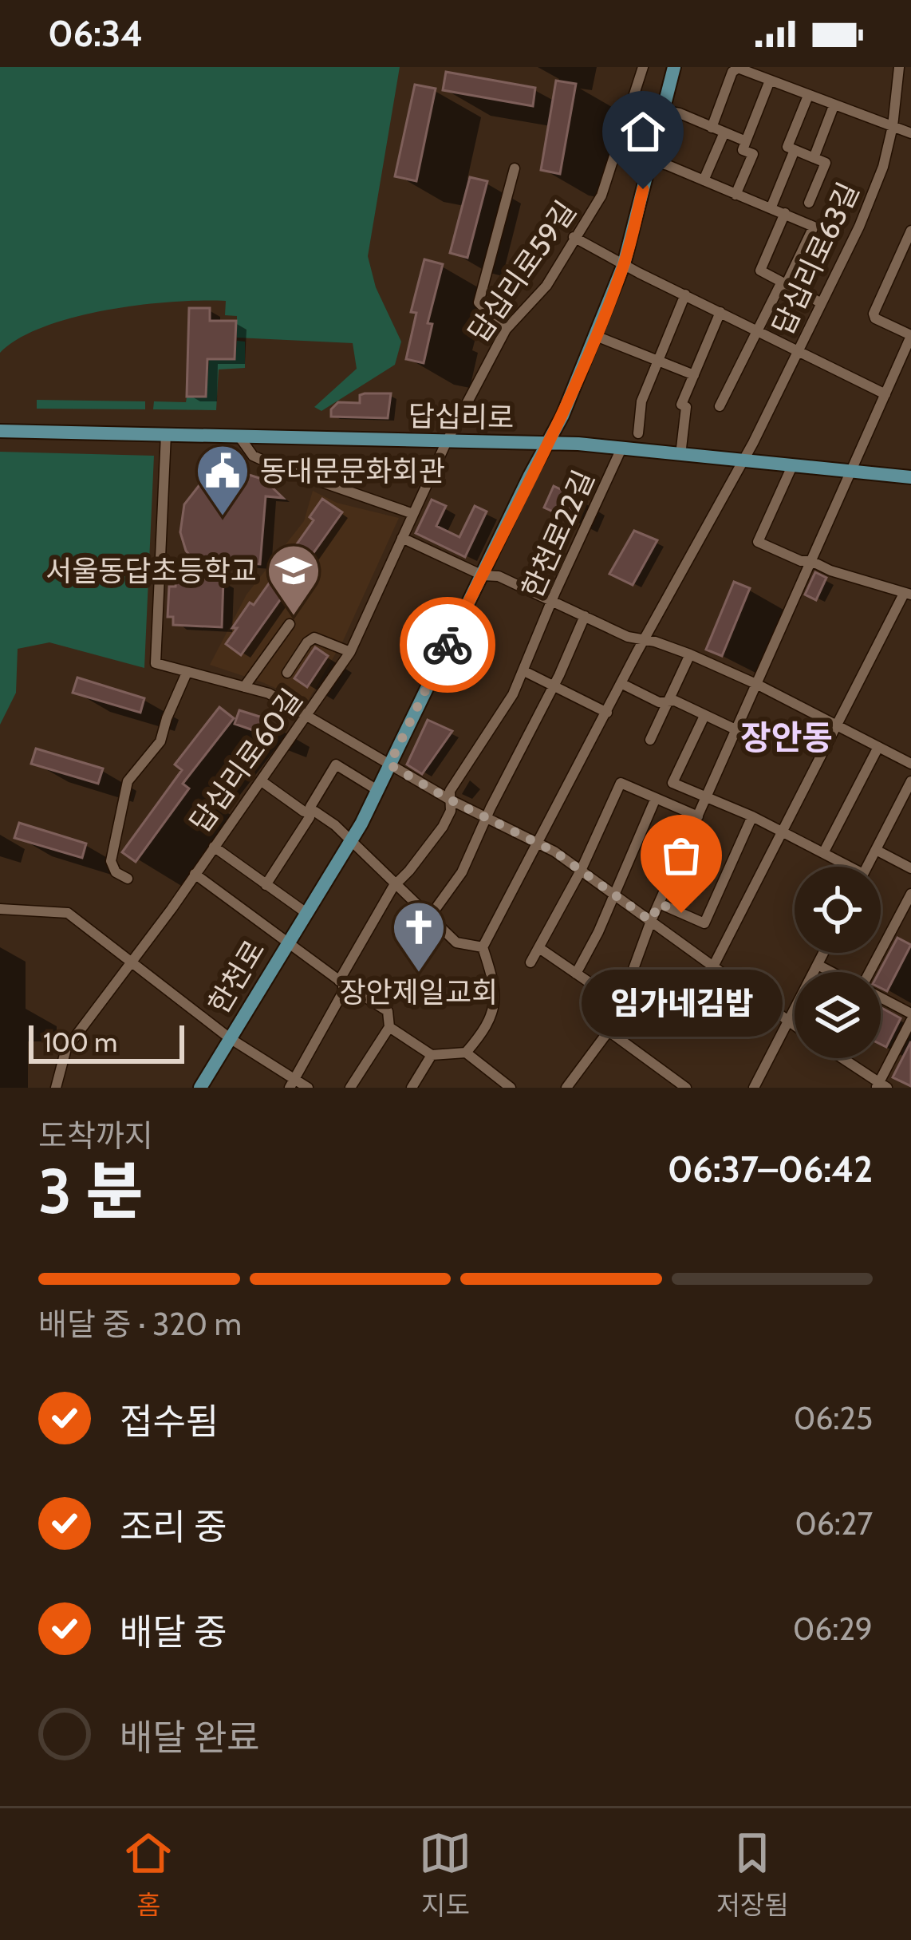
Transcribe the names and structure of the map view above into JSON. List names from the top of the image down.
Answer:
{
  "streets": {
    "main road": ["답십리로", "한천로"],
    "street": [
      "답십리로63길",
      "답십리로59길",
      "한천로22길",
      "답십리로60길"
    ]
  },
  "crossings": [
    ["답십리로63길", "답십리로"],
    ["답십리로59길", "답십리로"],
    ["답십리로59길", "답십리로60길"],
    ["답십리로", "한천로22길"],
    ["답십리로", "답십리로60길"],
    ["답십리로", "한천로"],
    ["답십리로60길", "한천로"]
  ],
  "districts": ["장안동"],
  "places": {
    "public building": ["동대문문화회관"],
    "school or university": ["서울동답초등학교"],
    "other": ["임가네김밥"],
    "church": ["장안제일교회"]
  },
  "scale_bar": "100 m",
  "page": {
    "status": "06:34",
    "bubble": "임가네김밥",
    "scale": "100 m",
    "heading": ["3 분", "도착까지", "06:37–06:42"],
    "bar": "배달 중 · 320 m",
    "list": [
      ["접수됨", "06:25"],
      ["조리 중", "06:27"],
      ["배달 중", "06:29"],
      "배달 완료"
    ],
    "tabs": ["홈", "지도", "저장됨"]
  }
}
